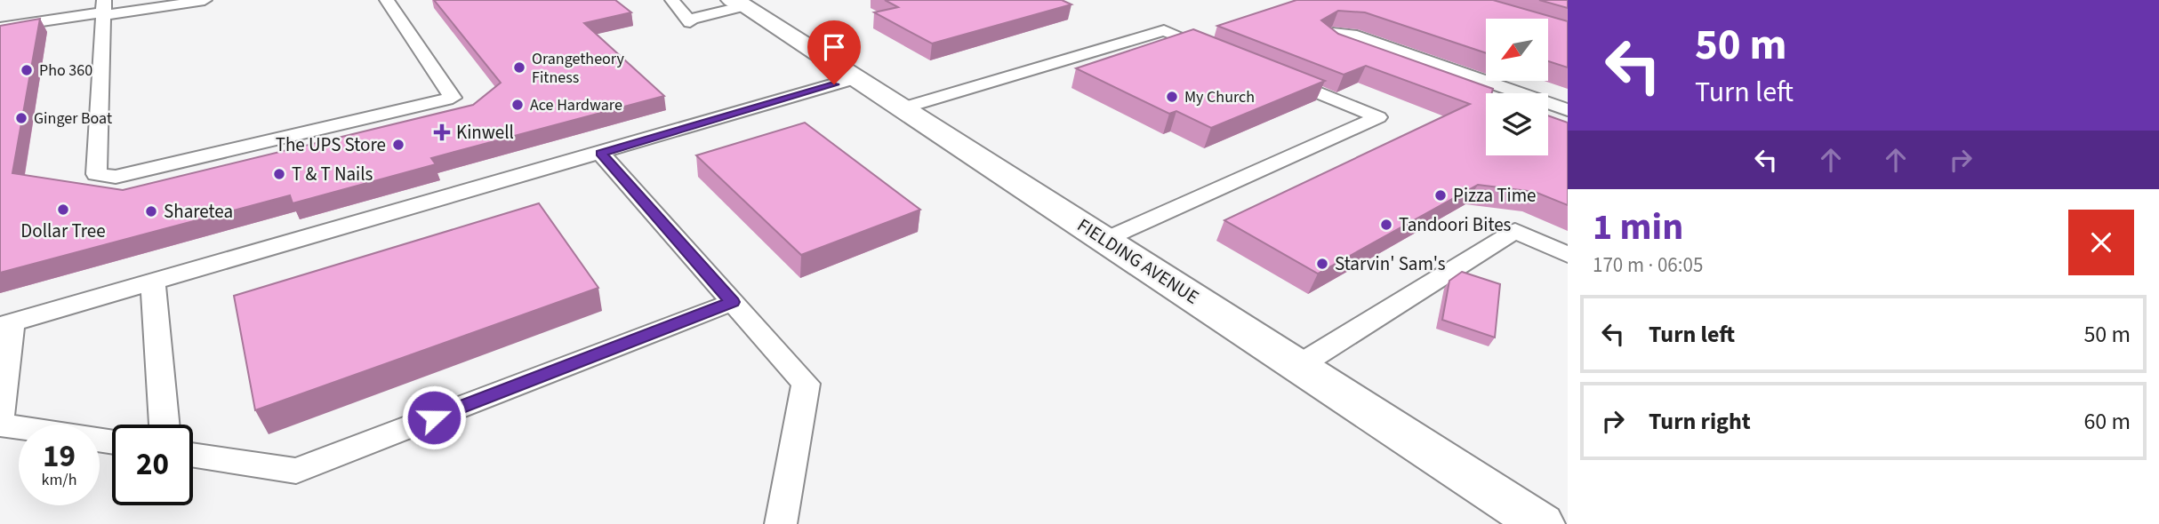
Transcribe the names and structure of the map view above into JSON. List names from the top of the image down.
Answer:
{
  "streets": {
    "street": ["FIELDING AVENUE"]
  },
  "places": {
    "other": [
      "Orangetheory Fitness",
      "Pho 360",
      "My Church",
      "Ace Hardware",
      "Ginger Boat",
      "The UPS Store",
      "T & T Nails",
      "Pizza Time",
      "Dollar Tree",
      "Sharetea",
      "Tandoori Bites",
      "Starvin' Sam's"
    ],
    "health": ["Kinwell"]
  },
  "north": "bottom left",
  "page": {
    "turn": ["50 m", "Turn left"],
    "heading": ["1 min", "170 m · 06:05"],
    "list": [
      {
        "name": "Turn left",
        "value": "50 m"
      },
      {
        "name": "Turn right",
        "value": "60 m"
      }
    ],
    "speed": "19 km/h",
    "limit": "20"
  }
}
